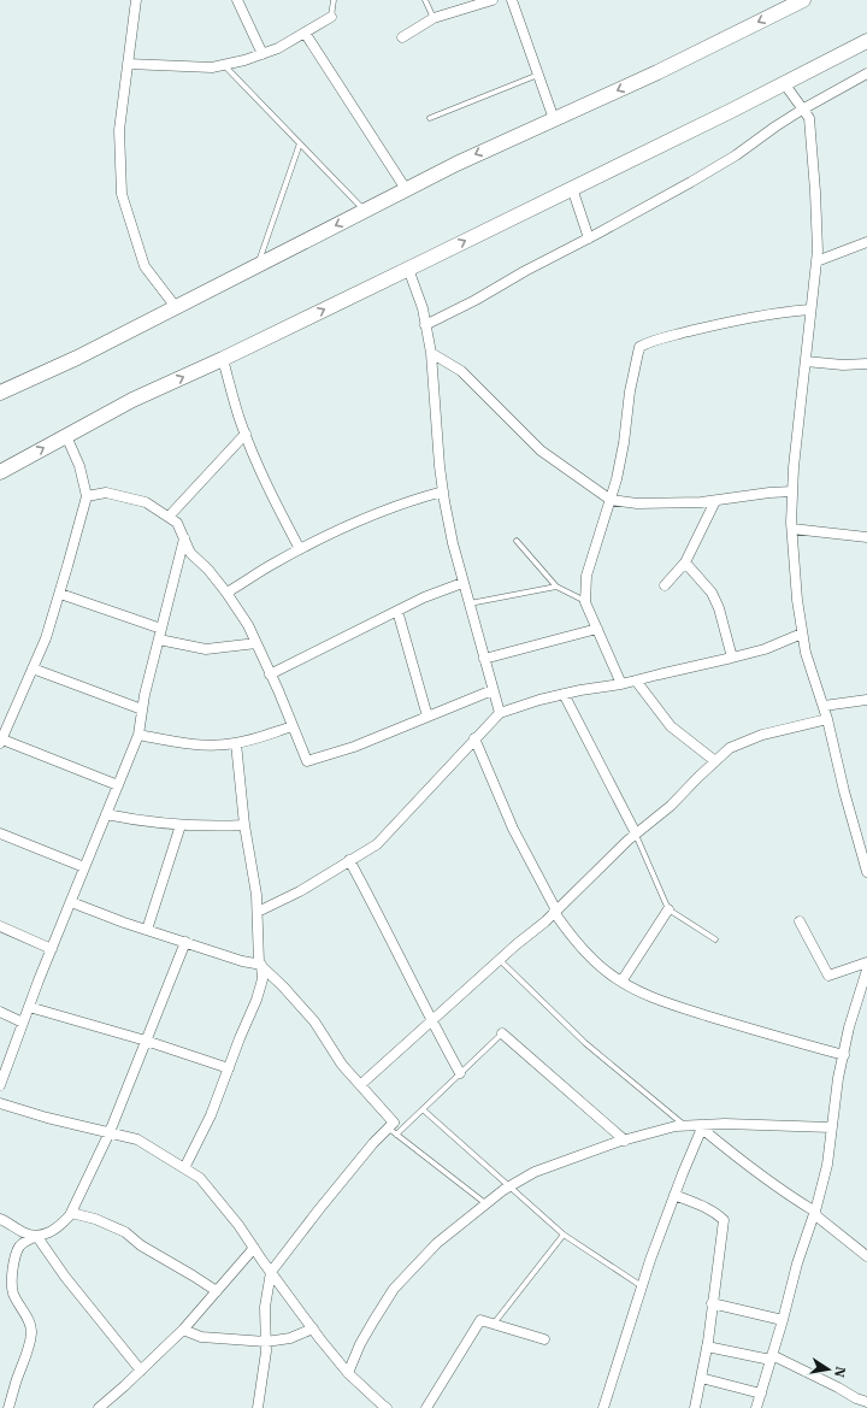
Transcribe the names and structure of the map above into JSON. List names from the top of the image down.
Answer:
{
  "north": "right"
}
